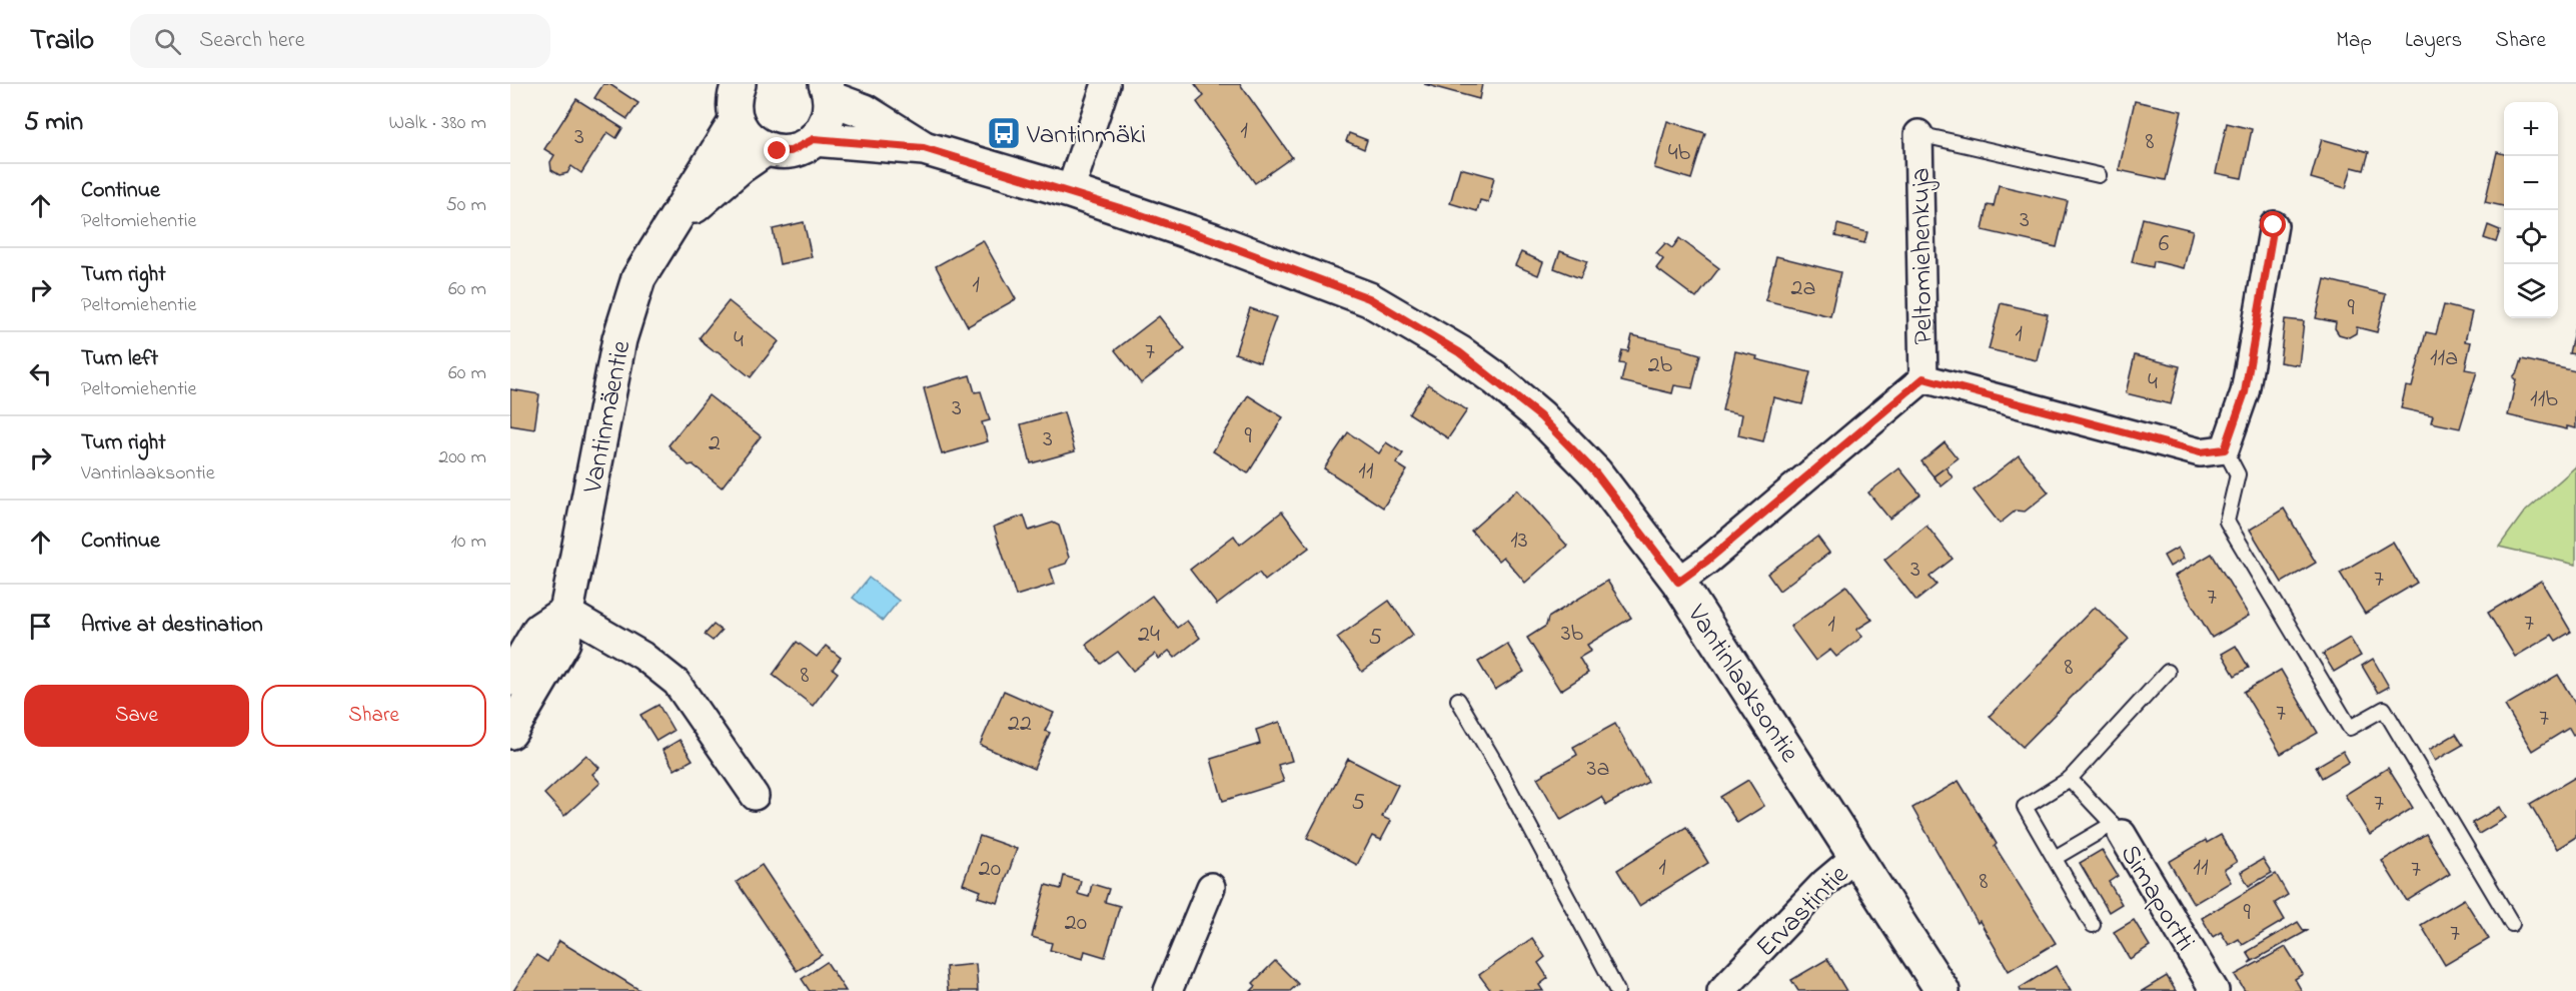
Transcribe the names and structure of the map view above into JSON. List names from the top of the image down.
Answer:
{
  "streets": {
    "street": [
      "Peltomiehenkuja",
      "Vantinmäentie",
      "Vantinlaaksontie",
      "Simaportti",
      "Ervastintie"
    ]
  },
  "crossings": [
    ["Vantinlaaksontie", "Ervastintie"]
  ],
  "places": {
    "bus stop": ["Vantinmäki"]
  },
  "house_numbers": [
    "1",
    "3",
    "8",
    "4b",
    "3",
    "6",
    "1",
    "2a",
    "9",
    "1",
    "4",
    "7",
    "11a",
    "2b",
    "4",
    "11b",
    "3",
    "9",
    "3",
    "2",
    "11",
    "13",
    "3",
    "7",
    "7",
    "7",
    "1",
    "3b",
    "24",
    "5",
    "8",
    "8",
    "7",
    "7",
    "22",
    "3a",
    "5",
    "7",
    "1",
    "11",
    "20",
    "7",
    "8",
    "9",
    "20",
    "7"
  ],
  "page": {
    "header": "Trailo",
    "search": "Search here",
    "nav": ["Map", "Layers", "Share"],
    "heading": ["5 min", "Walk · 380 m"],
    "map_buttons": ["+", "−"],
    "list": [
      ["Continue", "Peltomiehentie", "50 m"],
      ["Turn right", "Peltomiehentie", "60 m"],
      ["Turn left", "Peltomiehentie", "60 m"],
      ["Turn right", "Vantinlaaksontie", "200 m"],
      ["Continue", "10 m"],
      "Arrive at destination"
    ],
    "buttons": ["Save", "Share"]
  }
}
